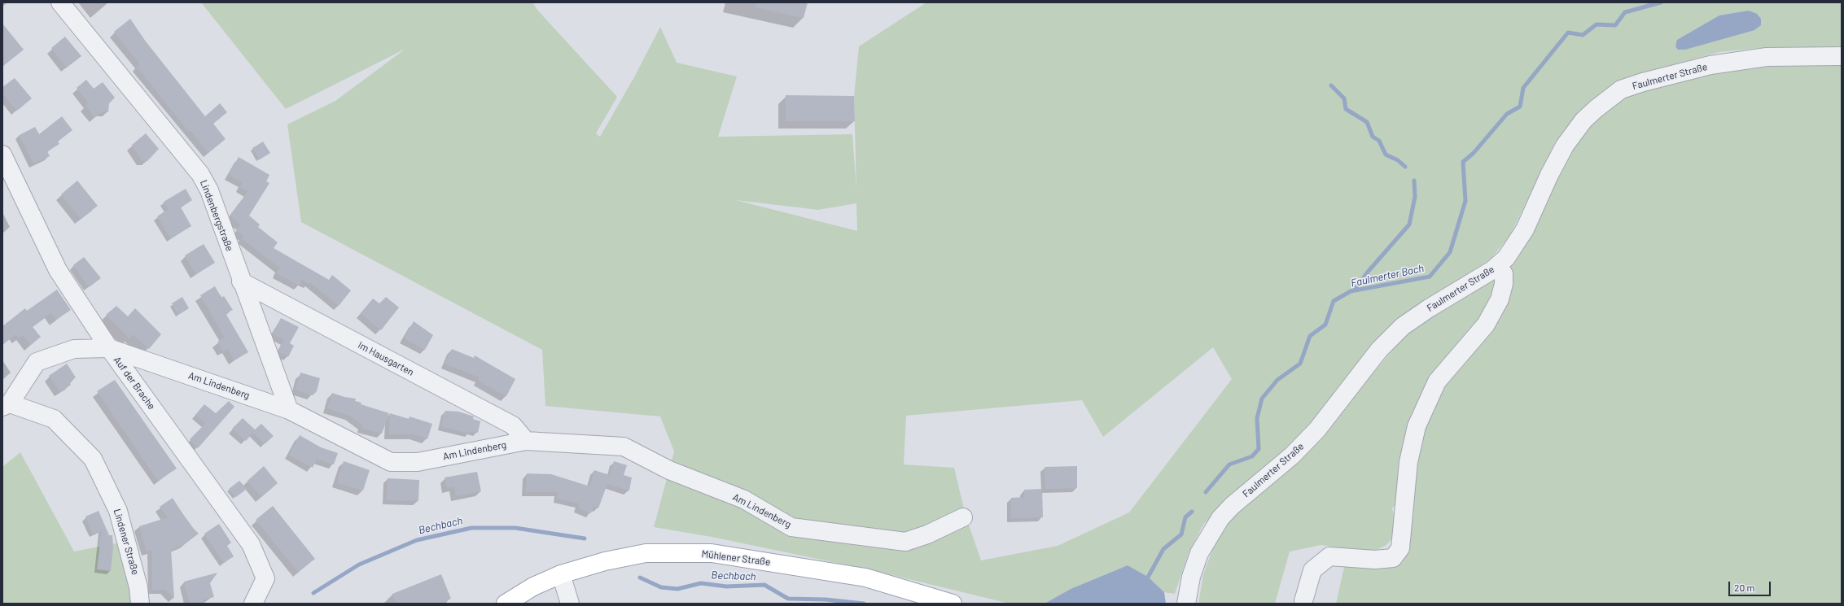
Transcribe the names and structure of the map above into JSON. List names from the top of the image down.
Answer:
{
  "streets": {
    "main road": ["Mühlener Straße"],
    "street": [
      "Faulmerter Straße",
      "Lindenbergstraße",
      "Im Hausgarten",
      "Auf der Brache",
      "Am Lindenberg",
      "Lindener Straße"
    ]
  },
  "crossings": [
    ["Lindenbergstraße", "Im Hausgarten"],
    ["Lindenbergstraße", "Am Lindenberg"],
    ["Im Hausgarten", "Am Lindenberg"],
    ["Auf der Brache", "Am Lindenberg"],
    ["Am Lindenberg", "Lindener Straße"]
  ],
  "water": ["Faulmerter Bach", "Bechbach"],
  "scale_bar": "20 m"
}
